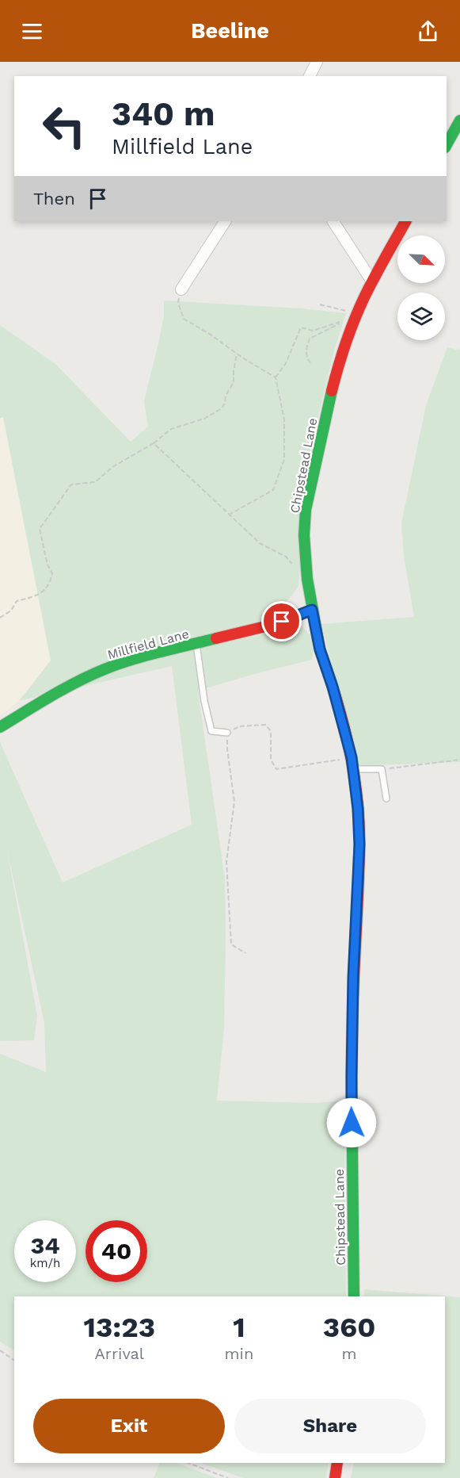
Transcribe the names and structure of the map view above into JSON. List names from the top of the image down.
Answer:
{
  "streets": {
    "street": ["Chipstead Lane", "Millfield Lane"]
  },
  "crossings": [
    ["Chipstead Lane", "Millfield Lane"]
  ],
  "north": "bottom right",
  "page": {
    "header": "Beeline",
    "turn": ["340 m", "Millfield Lane"],
    "then": "Then",
    "speed": "34 km/h",
    "limit": "40",
    "eta": [
      "13:23",
      "Arrival",
      "1",
      "min",
      "360",
      "m"
    ],
    "buttons": ["Exit", "Share"]
  }
}
